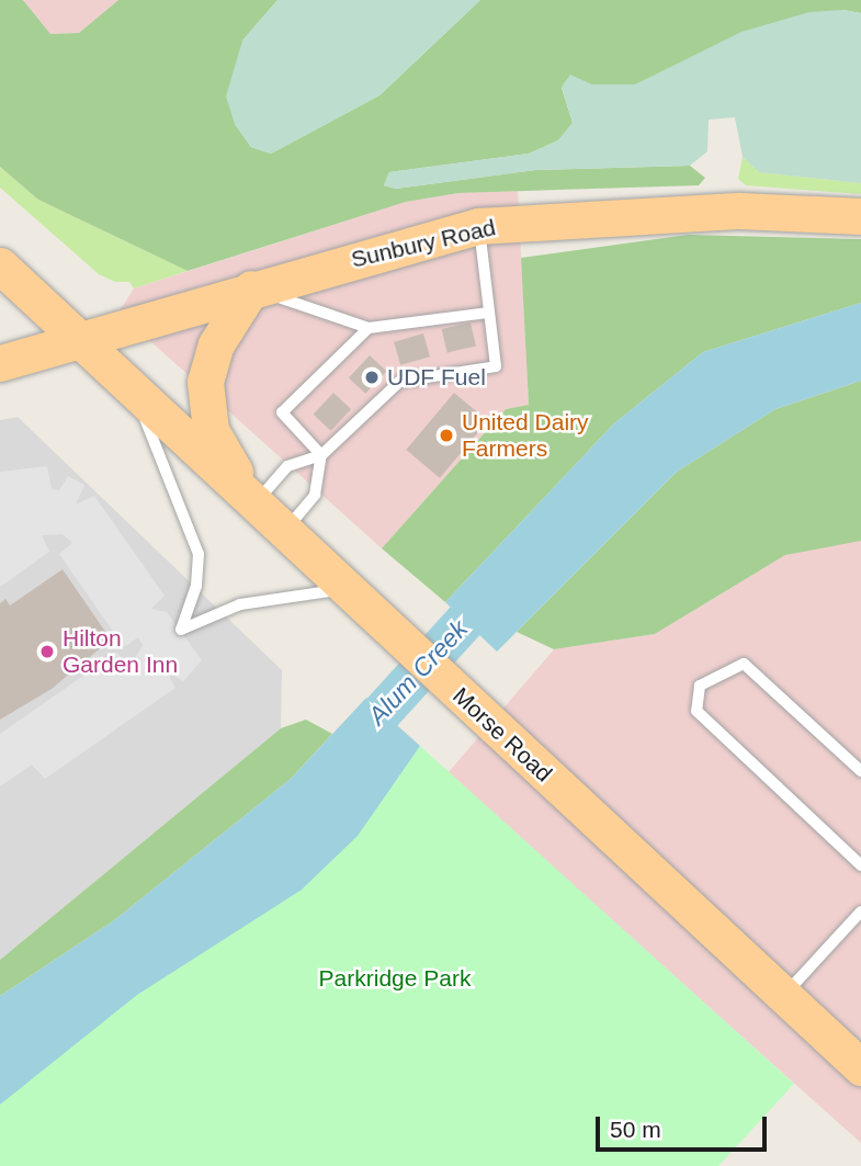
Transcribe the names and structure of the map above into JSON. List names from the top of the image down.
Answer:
{
  "streets": {
    "main road": ["Sunbury Road", "Morse Road"]
  },
  "crossings": [
    ["Sunbury Road", "Morse Road"]
  ],
  "water": ["Alum Creek"],
  "parks": ["Parkridge Park"],
  "places": ["UDF Fuel", "United Dairy Farmers", "Hilton Garden Inn"],
  "scale_bar": "50 m"
}
